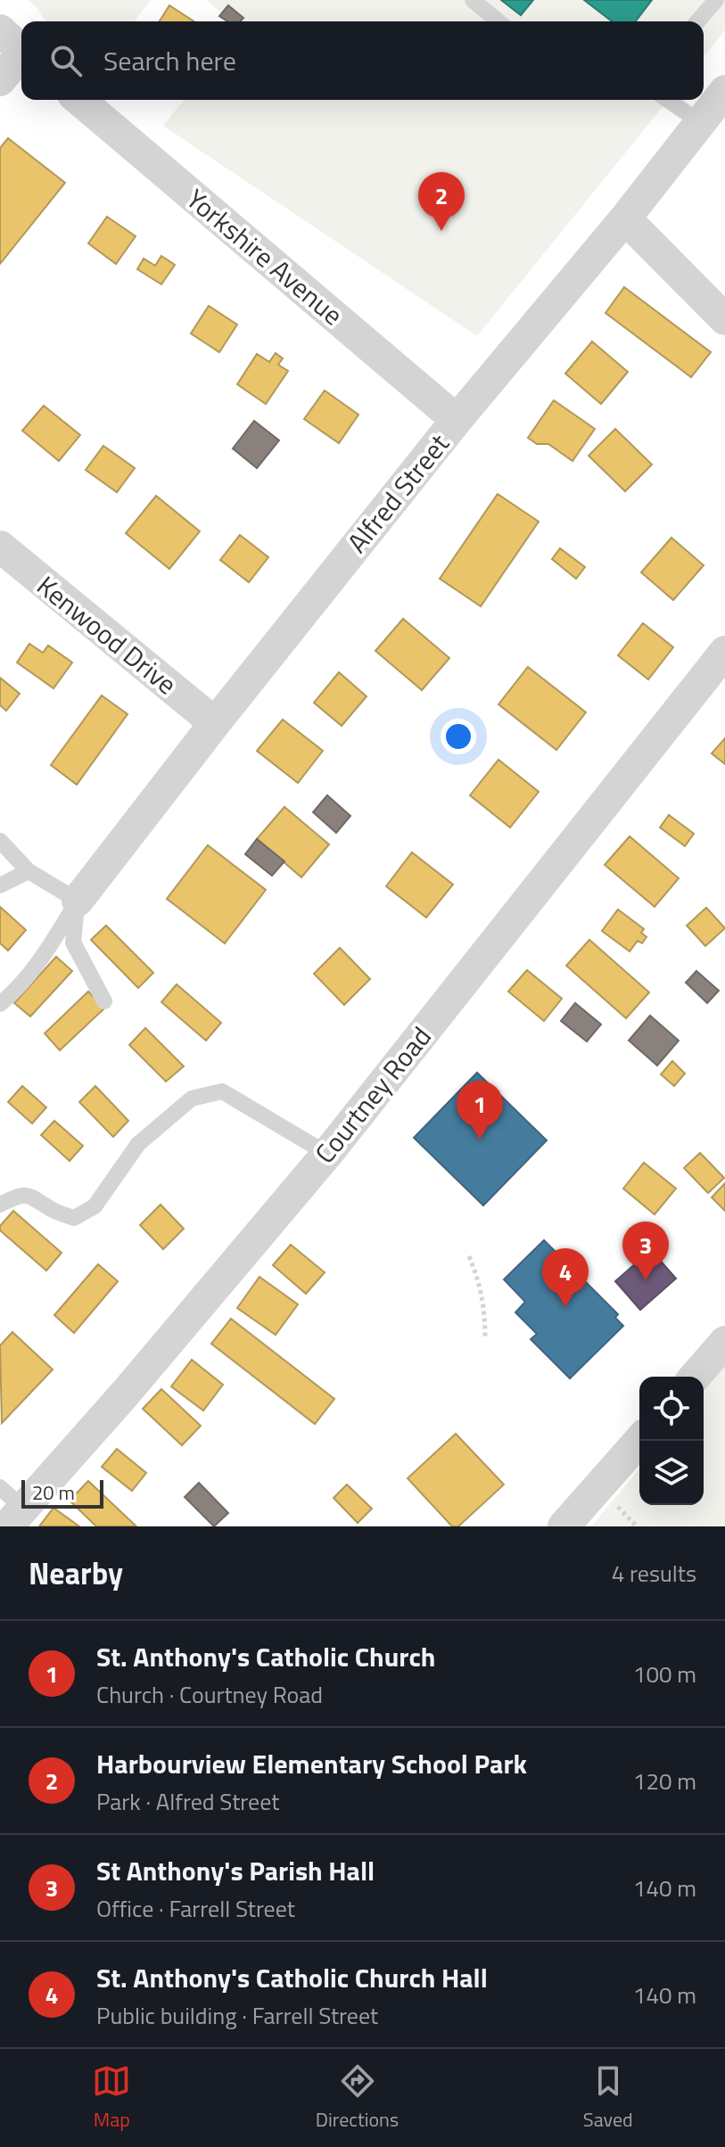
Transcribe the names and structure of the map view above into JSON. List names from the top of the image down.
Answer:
{
  "streets": {
    "street": [
      "Yorkshire Avenue",
      "Alfred Street",
      "Kenwood Drive",
      "Courtney Road"
    ]
  },
  "crossings": [
    ["Yorkshire Avenue", "Alfred Street"],
    ["Alfred Street", "Kenwood Drive"]
  ],
  "scale_bar": "20 m",
  "page": {
    "search": "Search here",
    "pins": [
      "2",
      "1",
      "3",
      "4"
    ],
    "scale": "20 m",
    "heading": ["Nearby", "4 results"],
    "list": [
      {
        "mark": "1",
        "name": "St. Anthony's Catholic Church",
        "note": "Church · Courtney Road",
        "value": "100 m"
      },
      {
        "mark": "2",
        "name": "Harbourview Elementary School Park",
        "note": "Park · Alfred Street",
        "value": "120 m"
      },
      {
        "mark": "3",
        "name": "St Anthony's Parish Hall",
        "note": "Office · Farrell Street",
        "value": "140 m"
      },
      {
        "mark": "4",
        "name": "St. Anthony's Catholic Church Hall",
        "note": "Public building · Farrell Street",
        "value": "140 m"
      }
    ],
    "nav": ["Map", "Directions", "Saved"]
  }
}
